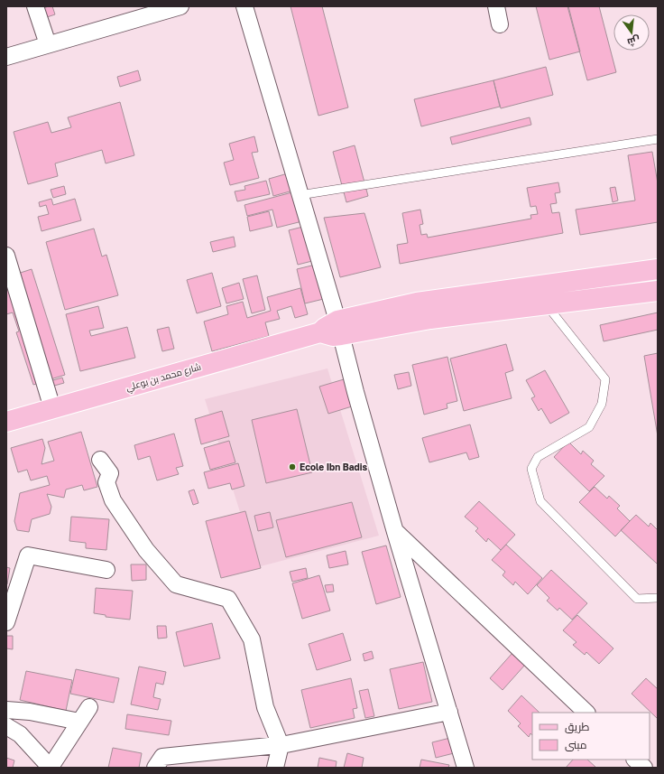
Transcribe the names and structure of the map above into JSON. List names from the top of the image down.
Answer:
{
  "streets": {
    "main road": ["شارع محمد بن بوعلي"]
  },
  "places": ["Ecole Ibn Badis"],
  "legend": ["طريق", "مبنى"],
  "north": "bottom"
}
